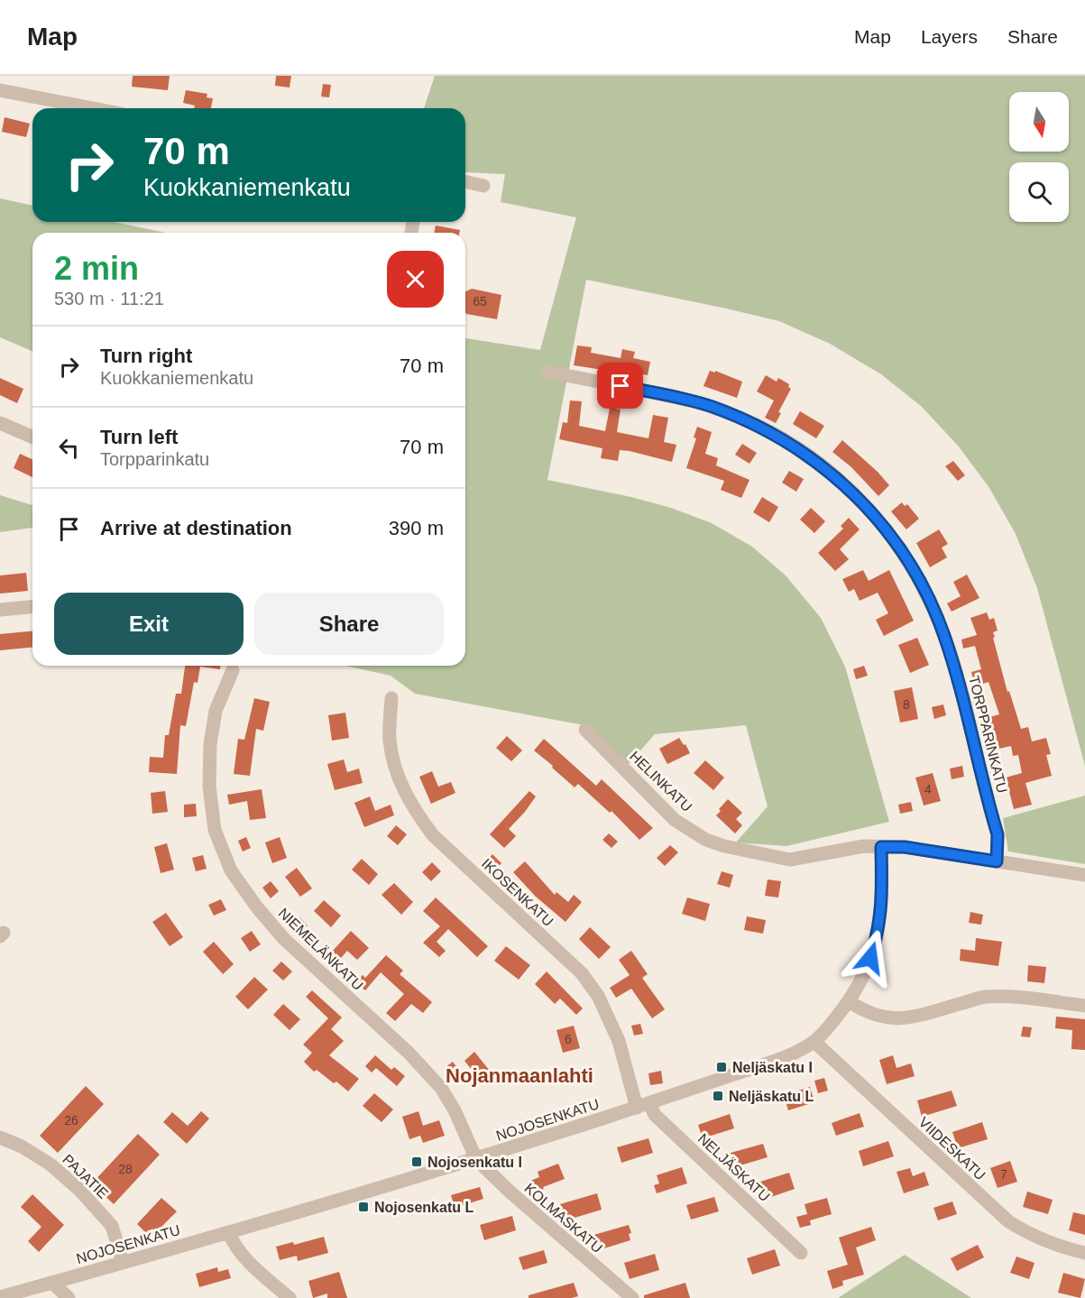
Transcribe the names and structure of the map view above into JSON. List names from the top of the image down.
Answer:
{
  "streets": {
    "street": [
      "TORPPARINKATU",
      "HELINKATU",
      "IKOSENKATU",
      "NIEMELÄNKATU",
      "NOJOSENKATU",
      "VIIDESKATU",
      "NELJÄSKATU",
      "PAJATIE",
      "KOLMASKATU"
    ]
  },
  "crossings": [
    ["TORPPARINKATU", "HELINKATU"],
    ["HELINKATU", "NOJOSENKATU"],
    ["IKOSENKATU", "NOJOSENKATU"],
    ["IKOSENKATU", "NELJÄSKATU"],
    ["NIEMELÄNKATU", "NOJOSENKATU"],
    ["NIEMELÄNKATU", "KOLMASKATU"],
    ["NOJOSENKATU", "VIIDESKATU"],
    ["NOJOSENKATU", "NELJÄSKATU"],
    ["NOJOSENKATU", "PAJATIE"],
    ["NOJOSENKATU", "KOLMASKATU"]
  ],
  "districts": ["Nojanmaanlahti"],
  "places": {
    "transit": [
      "Neljäskatu I",
      "Neljäskatu L",
      "Nojosenkatu I",
      "Nojosenkatu L"
    ]
  },
  "house_numbers": [
    "65",
    "8",
    "4",
    "6",
    "26",
    "28",
    "7"
  ],
  "north": "bottom",
  "page": {
    "header": "Map",
    "nav": ["Map", "Layers", "Share"],
    "turn": ["70 m", "Kuokkaniemenkatu"],
    "heading": ["2 min", "530 m · 11:21"],
    "list": [
      {
        "name": "Turn right",
        "note": "Kuokkaniemenkatu",
        "value": "70 m"
      },
      {
        "name": "Turn left",
        "note": "Torpparinkatu",
        "value": "70 m"
      },
      {
        "name": "Arrive at destination",
        "value": "390 m"
      }
    ],
    "buttons": ["Exit", "Share"]
  }
}
